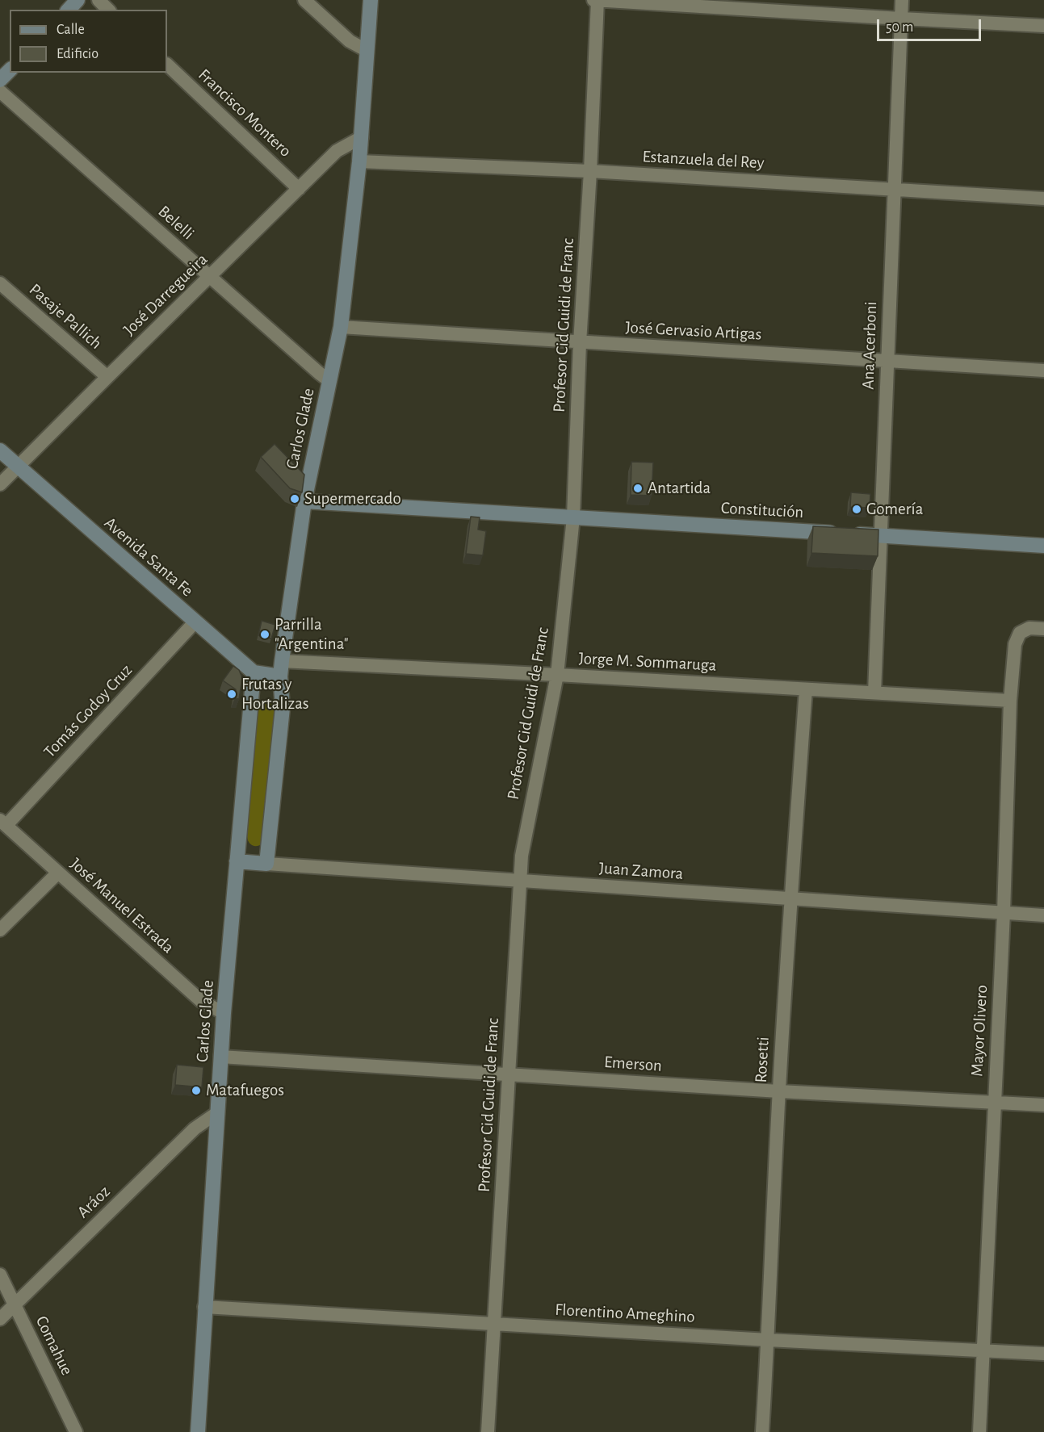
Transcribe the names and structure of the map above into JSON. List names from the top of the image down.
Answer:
{
  "streets": {
    "street": [
      "Francisco Montero",
      "Estanzuela del Rey",
      "Belelli",
      "José Darregueira",
      "Pasaje Pallich",
      "Profesor Cid Guidi de Franc",
      "José Gervasio Artigas",
      "Ana Acerboni",
      "Carlos Glade",
      "Constitución",
      "Avenida Santa Fe",
      "Jorge M. Sommaruga",
      "Tomás Godoy Cruz",
      "Juan Zamora",
      "José Manuel Estrada",
      "Mayor Olivero",
      "Rosetti",
      "Emerson",
      "Aráoz",
      "Florentino Ameghino",
      "Comahue"
    ]
  },
  "crossings": [
    ["Francisco Montero", "José Darregueira"],
    ["Estanzuela del Rey", "Profesor Cid Guidi de Franc"],
    ["Estanzuela del Rey", "Ana Acerboni"],
    ["Estanzuela del Rey", "Carlos Glade"],
    ["Belelli", "José Darregueira"],
    ["Belelli", "Carlos Glade"],
    ["José Darregueira", "Pasaje Pallich"],
    ["José Darregueira", "Carlos Glade"],
    ["José Darregueira", "Avenida Santa Fe"],
    ["Profesor Cid Guidi de Franc", "José Gervasio Artigas"],
    ["Profesor Cid Guidi de Franc", "Constitución"],
    ["Profesor Cid Guidi de Franc", "Jorge M. Sommaruga"],
    ["Profesor Cid Guidi de Franc", "Juan Zamora"],
    ["Profesor Cid Guidi de Franc", "Emerson"],
    ["Profesor Cid Guidi de Franc", "Florentino Ameghino"],
    ["José Gervasio Artigas", "Ana Acerboni"],
    ["José Gervasio Artigas", "Carlos Glade"],
    ["Ana Acerboni", "Constitución"],
    ["Ana Acerboni", "Jorge M. Sommaruga"],
    ["Carlos Glade", "Constitución"],
    ["Carlos Glade", "Avenida Santa Fe"],
    ["Carlos Glade", "Jorge M. Sommaruga"],
    ["Carlos Glade", "Juan Zamora"],
    ["Carlos Glade", "José Manuel Estrada"],
    ["Carlos Glade", "Emerson"],
    ["Carlos Glade", "Aráoz"],
    ["Carlos Glade", "Florentino Ameghino"],
    ["Avenida Santa Fe", "Tomás Godoy Cruz"],
    ["Jorge M. Sommaruga", "Mayor Olivero"],
    ["Jorge M. Sommaruga", "Rosetti"],
    ["Tomás Godoy Cruz", "José Manuel Estrada"],
    ["Juan Zamora", "Mayor Olivero"],
    ["Juan Zamora", "Rosetti"],
    ["Mayor Olivero", "Emerson"],
    ["Mayor Olivero", "Florentino Ameghino"],
    ["Rosetti", "Emerson"],
    ["Rosetti", "Florentino Ameghino"],
    ["Aráoz", "Comahue"]
  ],
  "places": [
    "Antartida",
    "Supermercado",
    "Gomería",
    "Parrilla \"Argentina\"",
    "Frutas y Hortalizas",
    "Matafuegos"
  ],
  "legend": ["Calle", "Edificio"],
  "scale_bar": "50 m"
}
